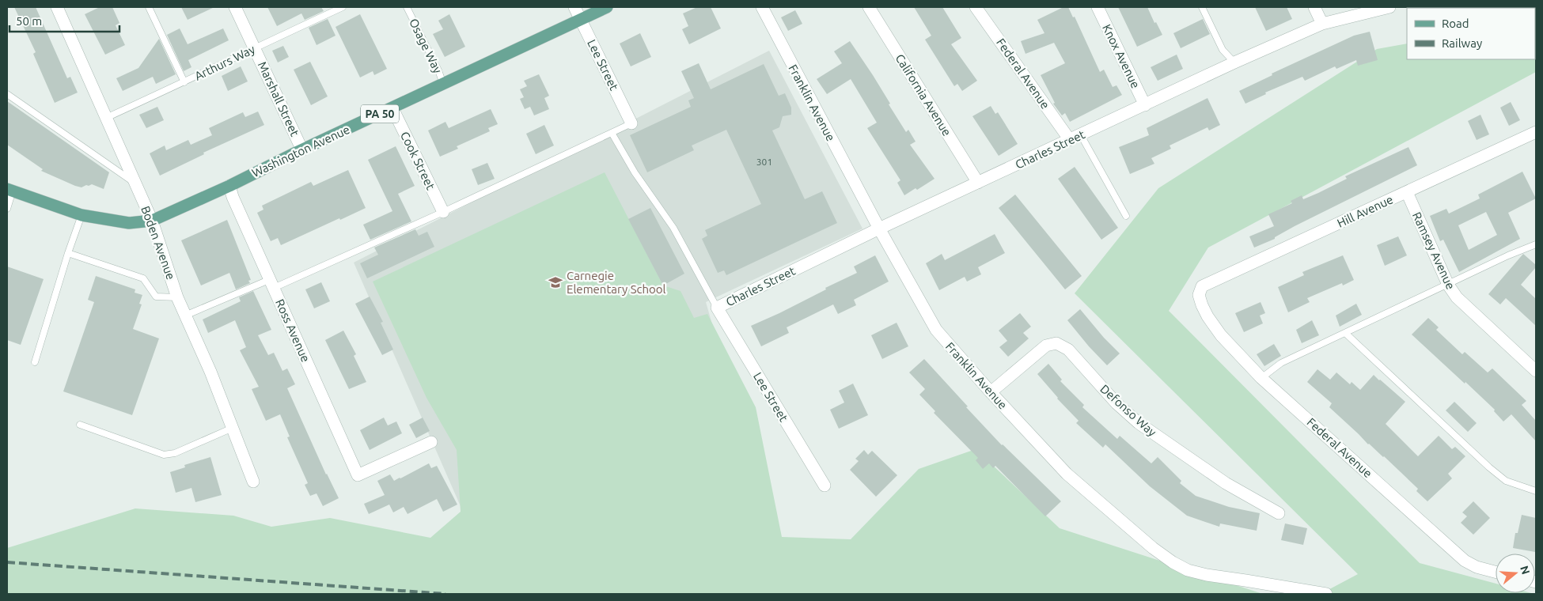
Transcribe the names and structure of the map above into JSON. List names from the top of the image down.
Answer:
{
  "streets": {
    "main road": ["PA 50", "Washington Avenue"],
    "street": [
      "Knox Avenue",
      "Lee Street",
      "Federal Avenue",
      "California Avenue",
      "Marshall Street",
      "Franklin Avenue",
      "Charles Street",
      "Cook Street",
      "Hill Avenue",
      "Boden Avenue",
      "Ramsey Avenue",
      "Ross Avenue",
      "Defonso Way"
    ],
    "lane": ["Osage Way", "Arthurs Way"]
  },
  "crossings": [
    ["Osage Way", "Washington Avenue"],
    ["Knox Avenue", "Charles Street"],
    ["Arthurs Way", "Marshall Street"],
    ["Arthurs Way", "Boden Avenue"],
    ["Lee Street", "Charles Street"],
    ["Lee Street", "Washington Avenue"],
    ["Federal Avenue", "Charles Street"],
    ["Federal Avenue", "Hill Avenue"],
    ["California Avenue", "Charles Street"],
    ["Marshall Street", "Washington Avenue"],
    ["Franklin Avenue", "Charles Street"],
    ["Franklin Avenue", "Defonso Way"],
    ["Washington Avenue", "Cook Street"],
    ["Washington Avenue", "Boden Avenue"],
    ["Washington Avenue", "Ross Avenue"],
    ["Hill Avenue", "Ramsey Avenue"]
  ],
  "places": {
    "school or university": ["Carnegie Elementary School"]
  },
  "house_numbers": ["301"],
  "legend": ["Road", "Railway"],
  "scale_bar": "50 m",
  "north": "right"
}
